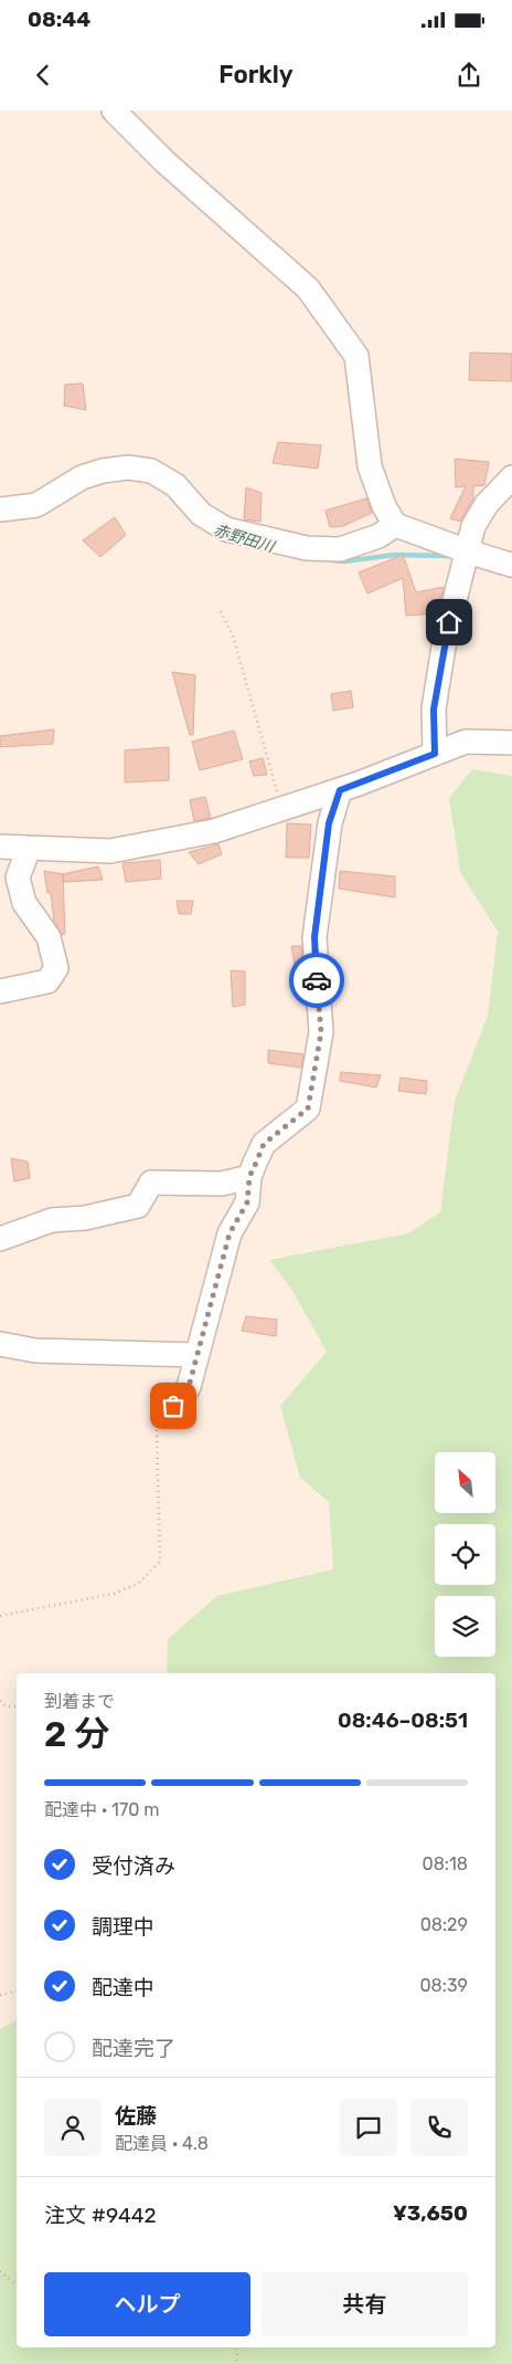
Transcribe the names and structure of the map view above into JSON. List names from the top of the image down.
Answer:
{
  "water": ["赤野田川"],
  "north": "top left",
  "page": {
    "status": "08:44",
    "header": "Forkly",
    "heading": ["2 分", "到着まで", "08:46–08:51"],
    "panel": [
      "佐藤",
      "配達員 · 4.8",
      "注文 #9442",
      "¥3,650"
    ],
    "bar": "配達中 · 170 m",
    "list": [
      ["受付済み", "08:18"],
      ["調理中", "08:29"],
      ["配達中", "08:39"],
      "配達完了"
    ],
    "buttons": ["ヘルプ", "共有"]
  }
}
